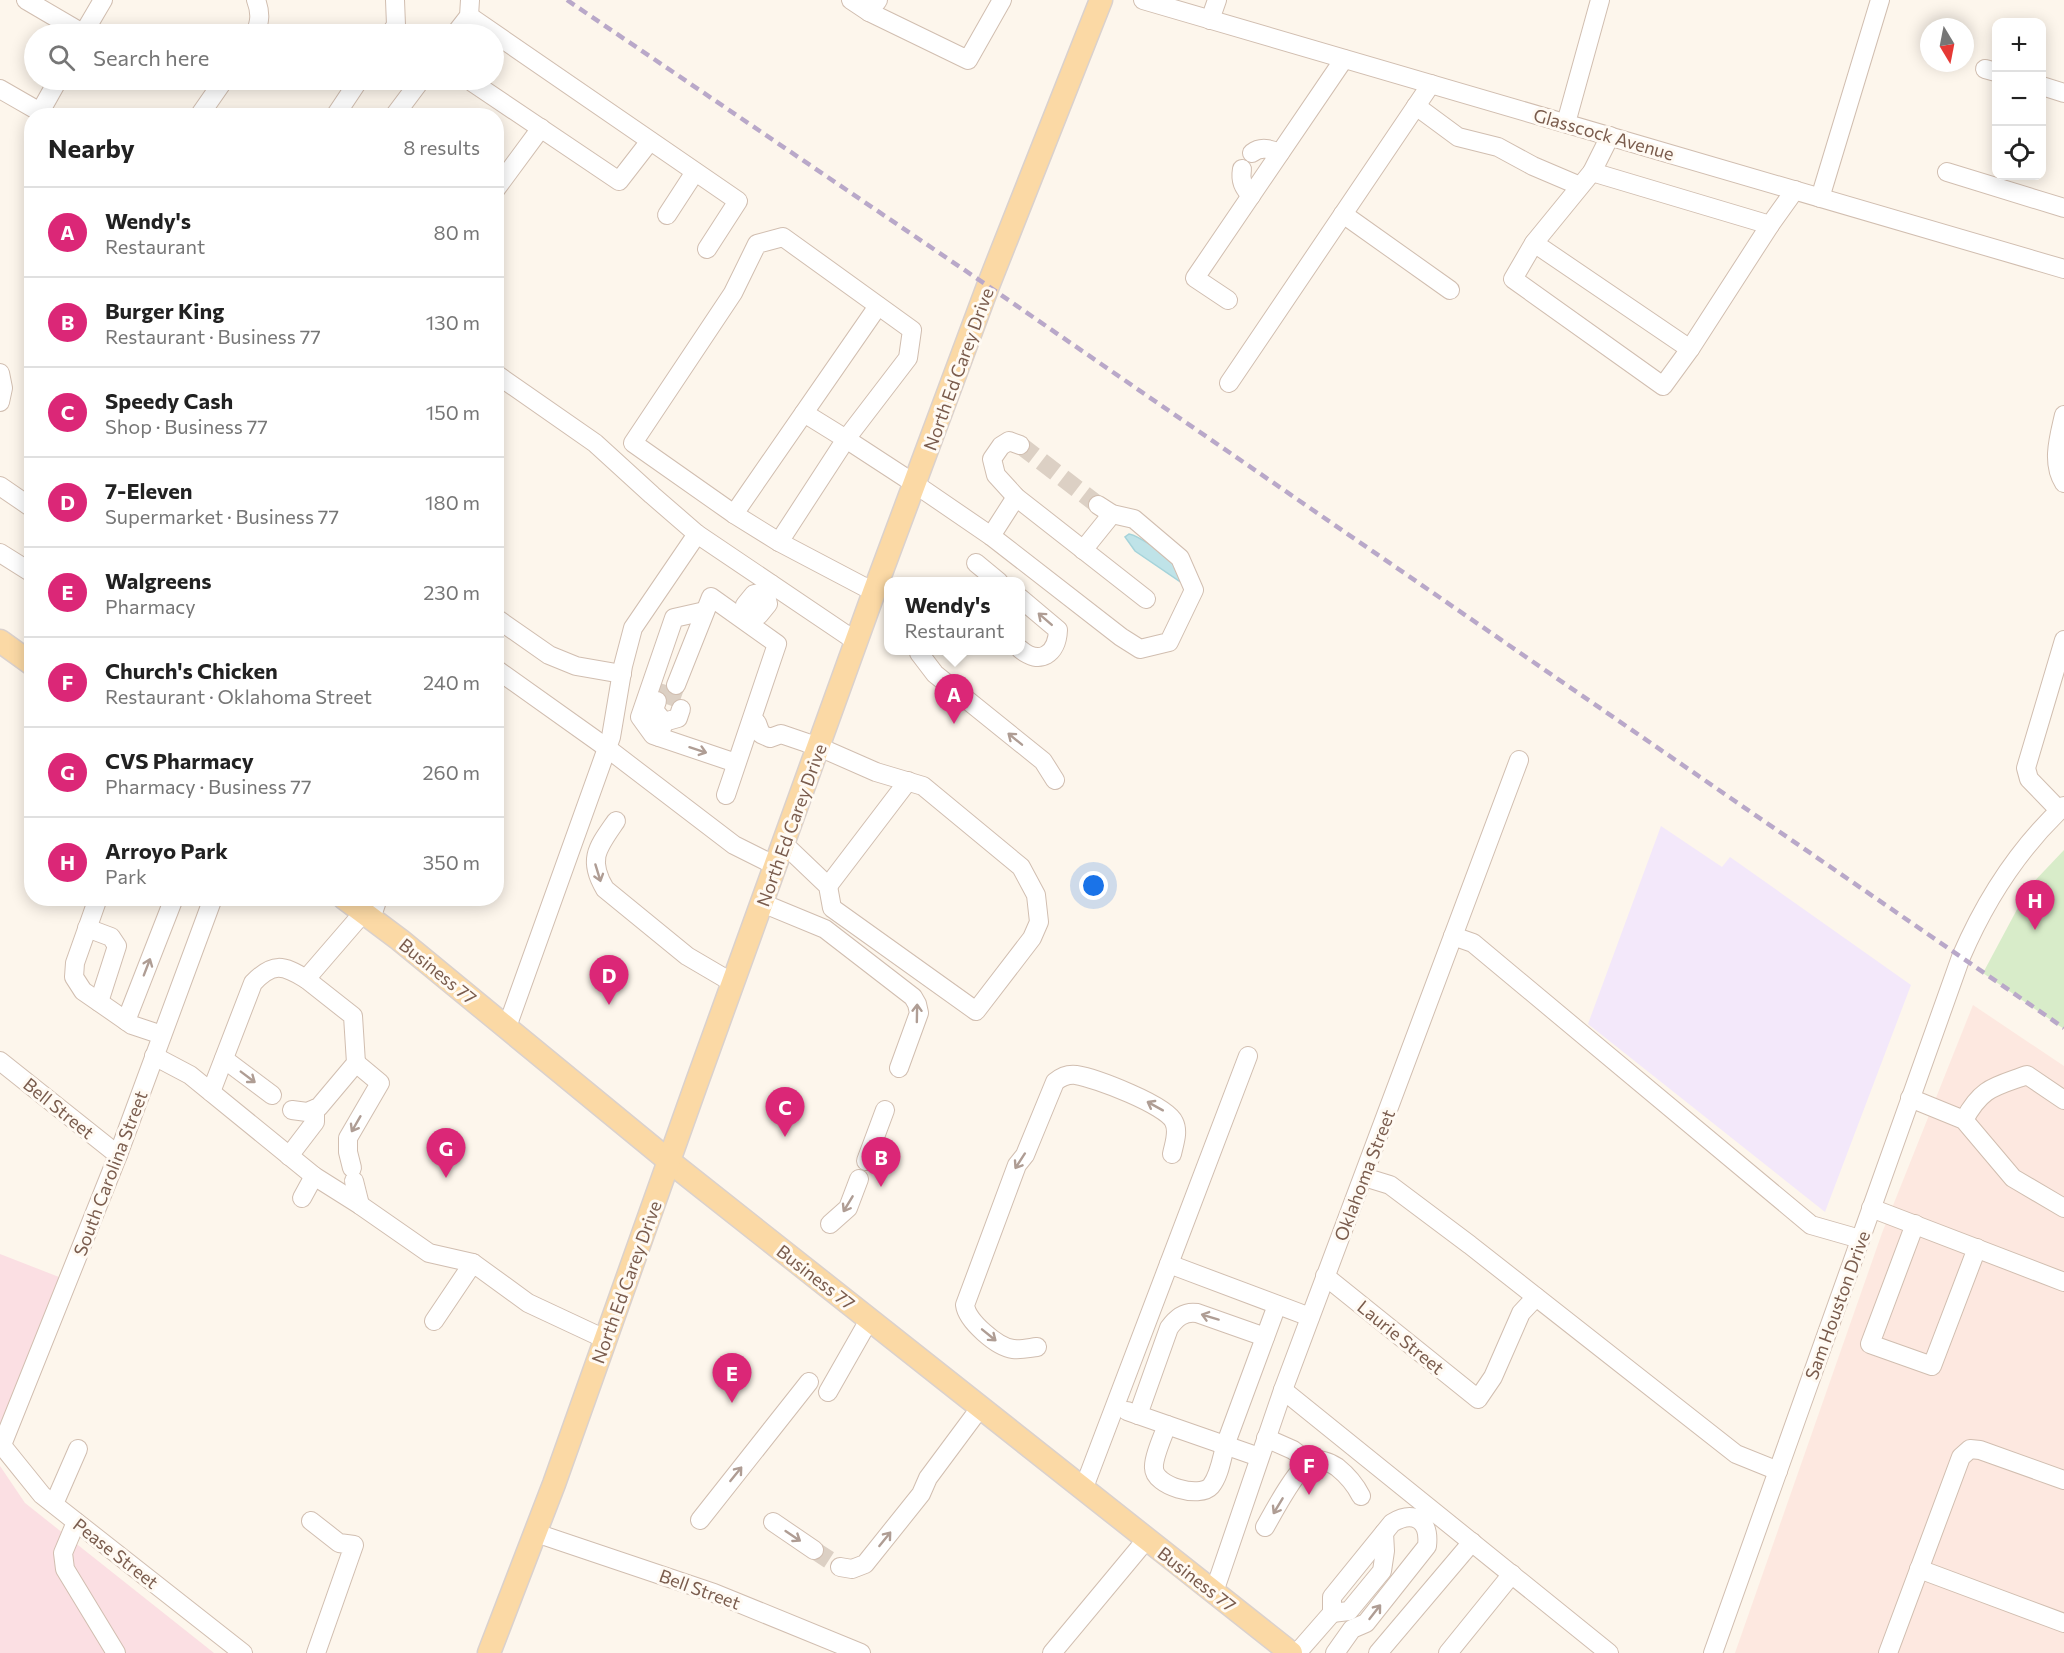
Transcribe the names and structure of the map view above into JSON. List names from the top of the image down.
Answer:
{
  "streets": {
    "main road": ["North Ed Carey Drive", "Business 77"],
    "street": [
      "Glasscock Avenue",
      "Bell Street",
      "South Carolina Street",
      "Oklahoma Street",
      "Sam Houston Drive",
      "Laurie Street",
      "Pease Street"
    ]
  },
  "crossings": [
    ["North Ed Carey Drive", "Business 77"],
    ["North Ed Carey Drive", "Bell Street"],
    ["Business 77", "Oklahoma Street"],
    ["Bell Street", "South Carolina Street"],
    ["South Carolina Street", "Pease Street"],
    ["Oklahoma Street", "Laurie Street"]
  ],
  "north": "bottom",
  "page": {
    "map_buttons": ["+", "−"],
    "search": "Search here",
    "heading": ["Nearby", "8 results"],
    "list": [
      {
        "mark": "A",
        "name": "Wendy's",
        "note": "Restaurant",
        "value": "80 m"
      },
      {
        "mark": "B",
        "name": "Burger King",
        "note": "Restaurant · Business 77",
        "value": "130 m"
      },
      {
        "mark": "C",
        "name": "Speedy Cash",
        "note": "Shop · Business 77",
        "value": "150 m"
      },
      {
        "mark": "D",
        "name": "7-Eleven",
        "note": "Supermarket · Business 77",
        "value": "180 m"
      },
      {
        "mark": "E",
        "name": "Walgreens",
        "note": "Pharmacy",
        "value": "230 m"
      },
      {
        "mark": "F",
        "name": "Church's Chicken",
        "note": "Restaurant · Oklahoma Street",
        "value": "240 m"
      },
      {
        "mark": "G",
        "name": "CVS Pharmacy",
        "note": "Pharmacy · Business 77",
        "value": "260 m"
      },
      {
        "mark": "H",
        "name": "Arroyo Park",
        "note": "Park",
        "value": "350 m"
      }
    ],
    "popup": ["Wendy's", "Restaurant"],
    "pins": [
      "A",
      "H",
      "D",
      "C",
      "G",
      "B",
      "E",
      "F"
    ]
  }
}
